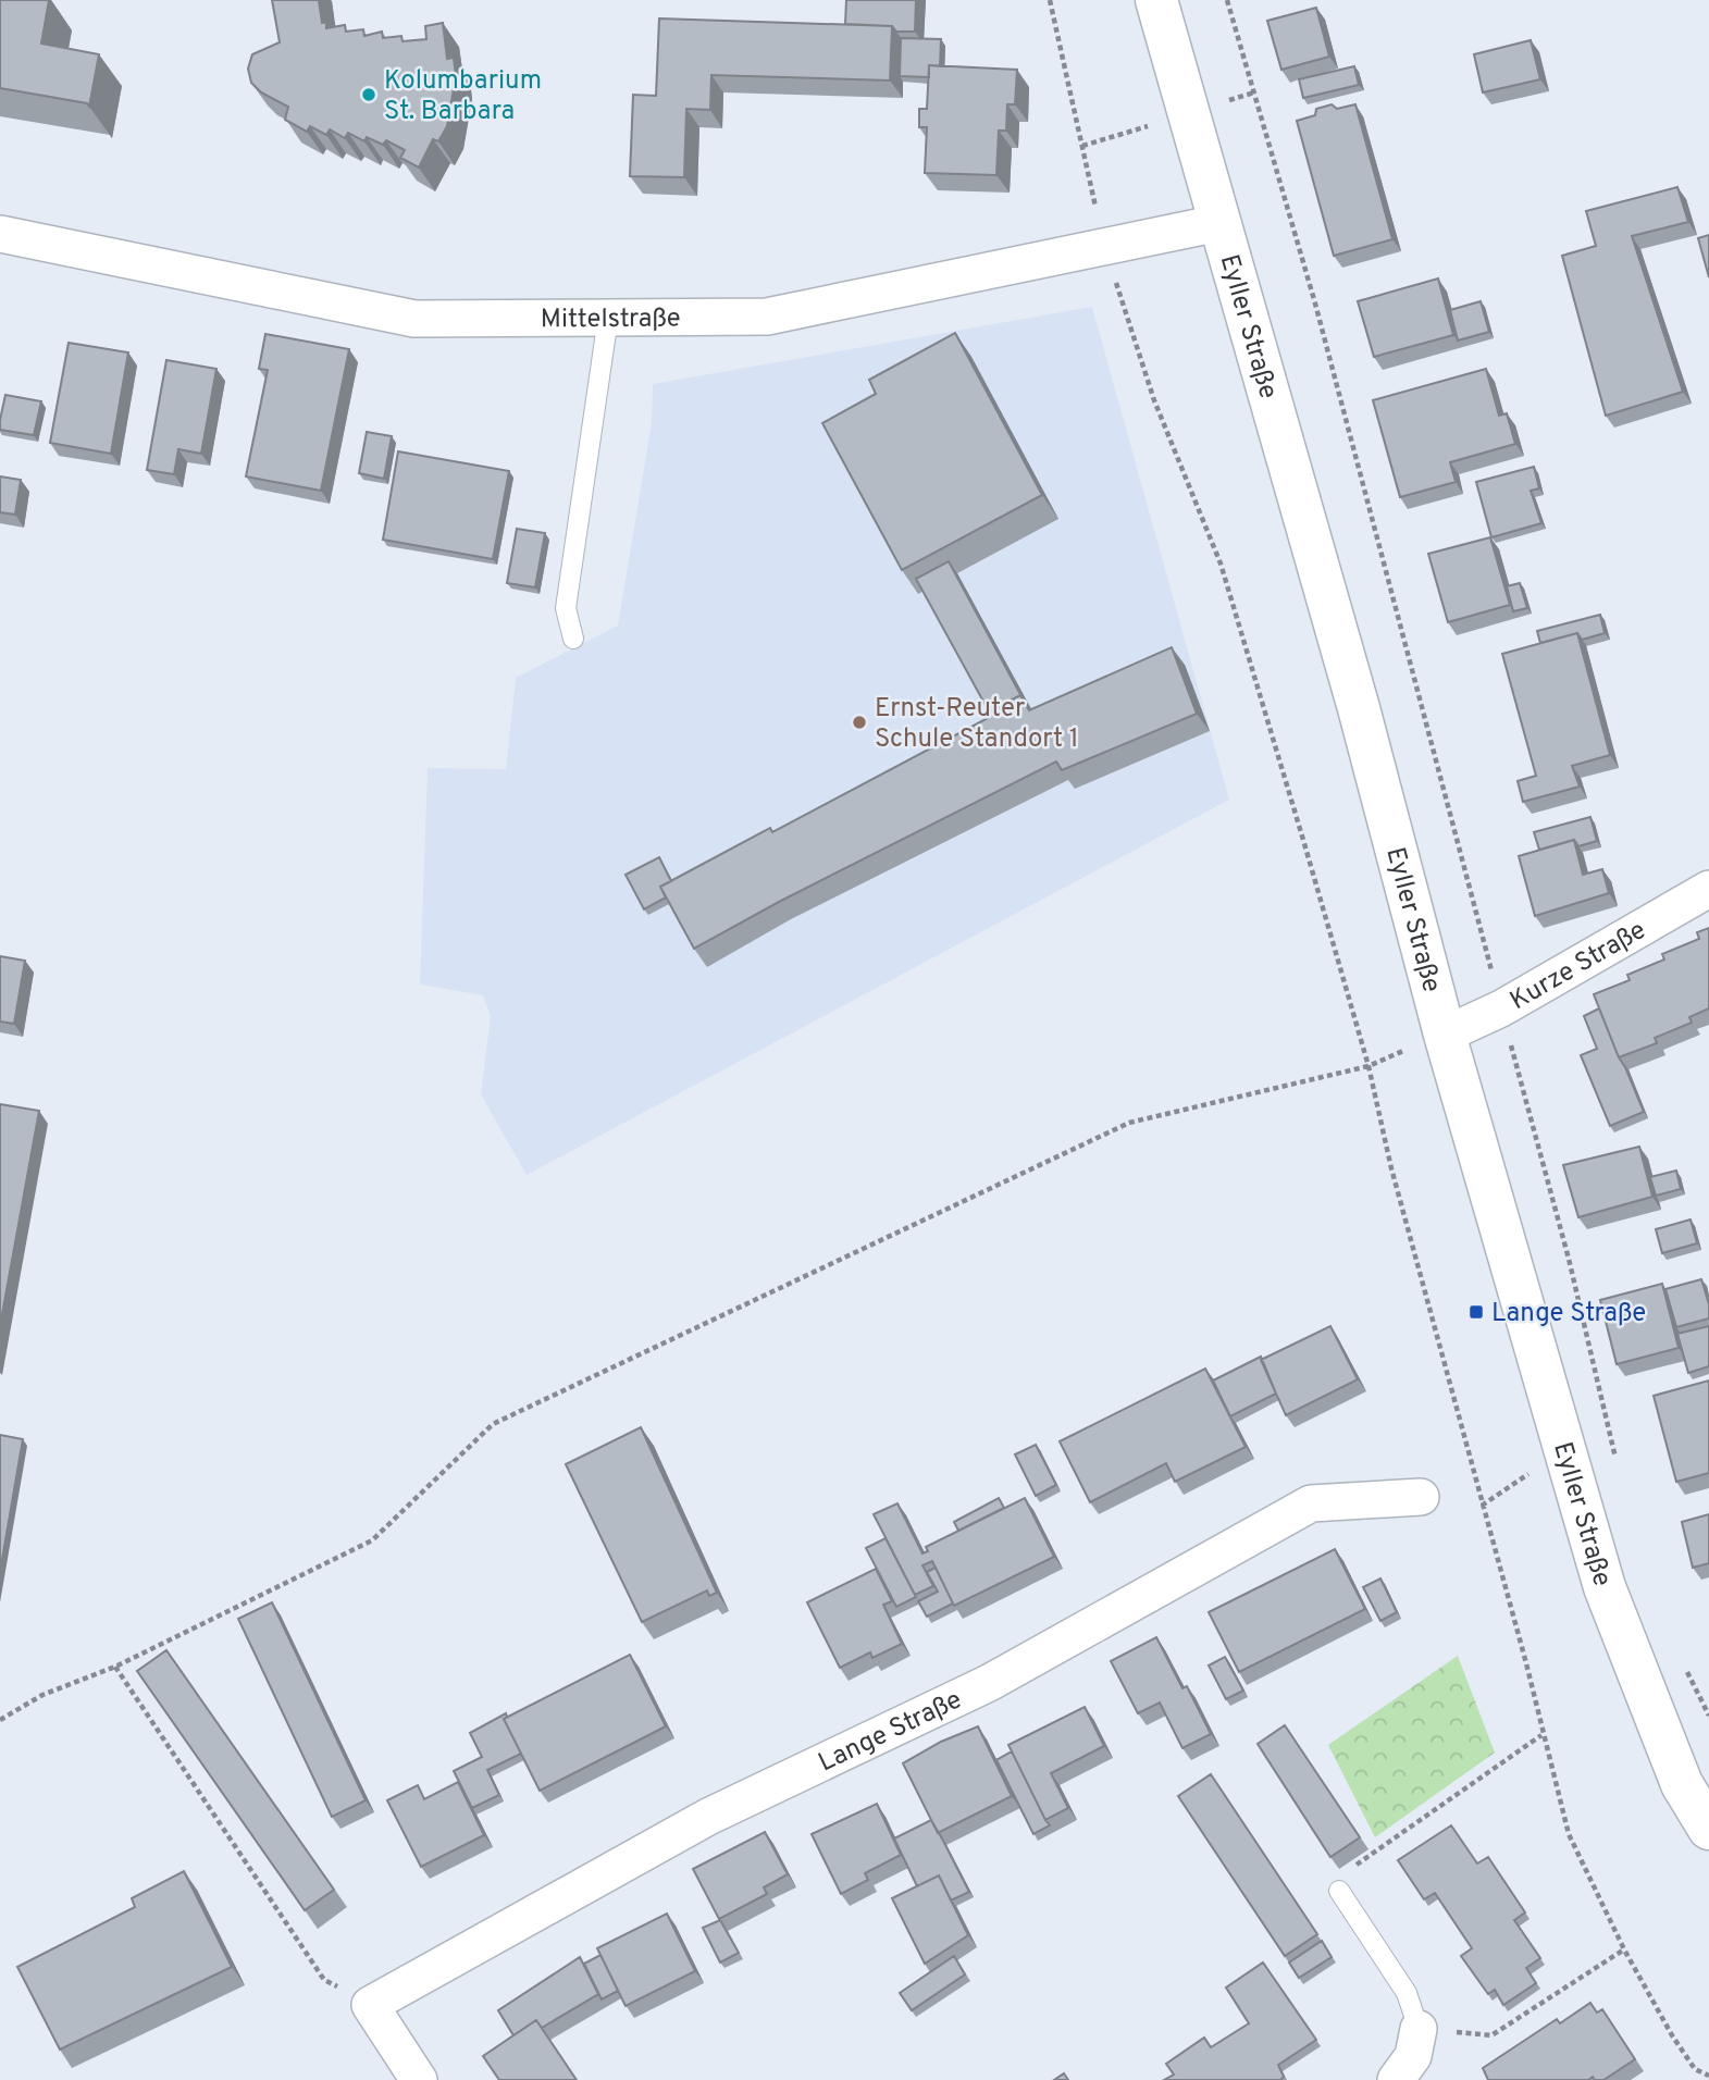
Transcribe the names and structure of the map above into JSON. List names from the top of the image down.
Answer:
{
  "streets": {
    "main road": ["Eyller Straße"],
    "street": ["Mittelstraße", "Kurze Straße", "Lange Straße"]
  },
  "crossings": [
    ["Mittelstraße", "Eyller Straße"],
    ["Eyller Straße", "Kurze Straße"]
  ],
  "places": {
    "other": ["Kolumbarium St. Barbara", "Ernst-Reuter Schule Standort 1"],
    "transit": ["Lange Straße"]
  }
}
